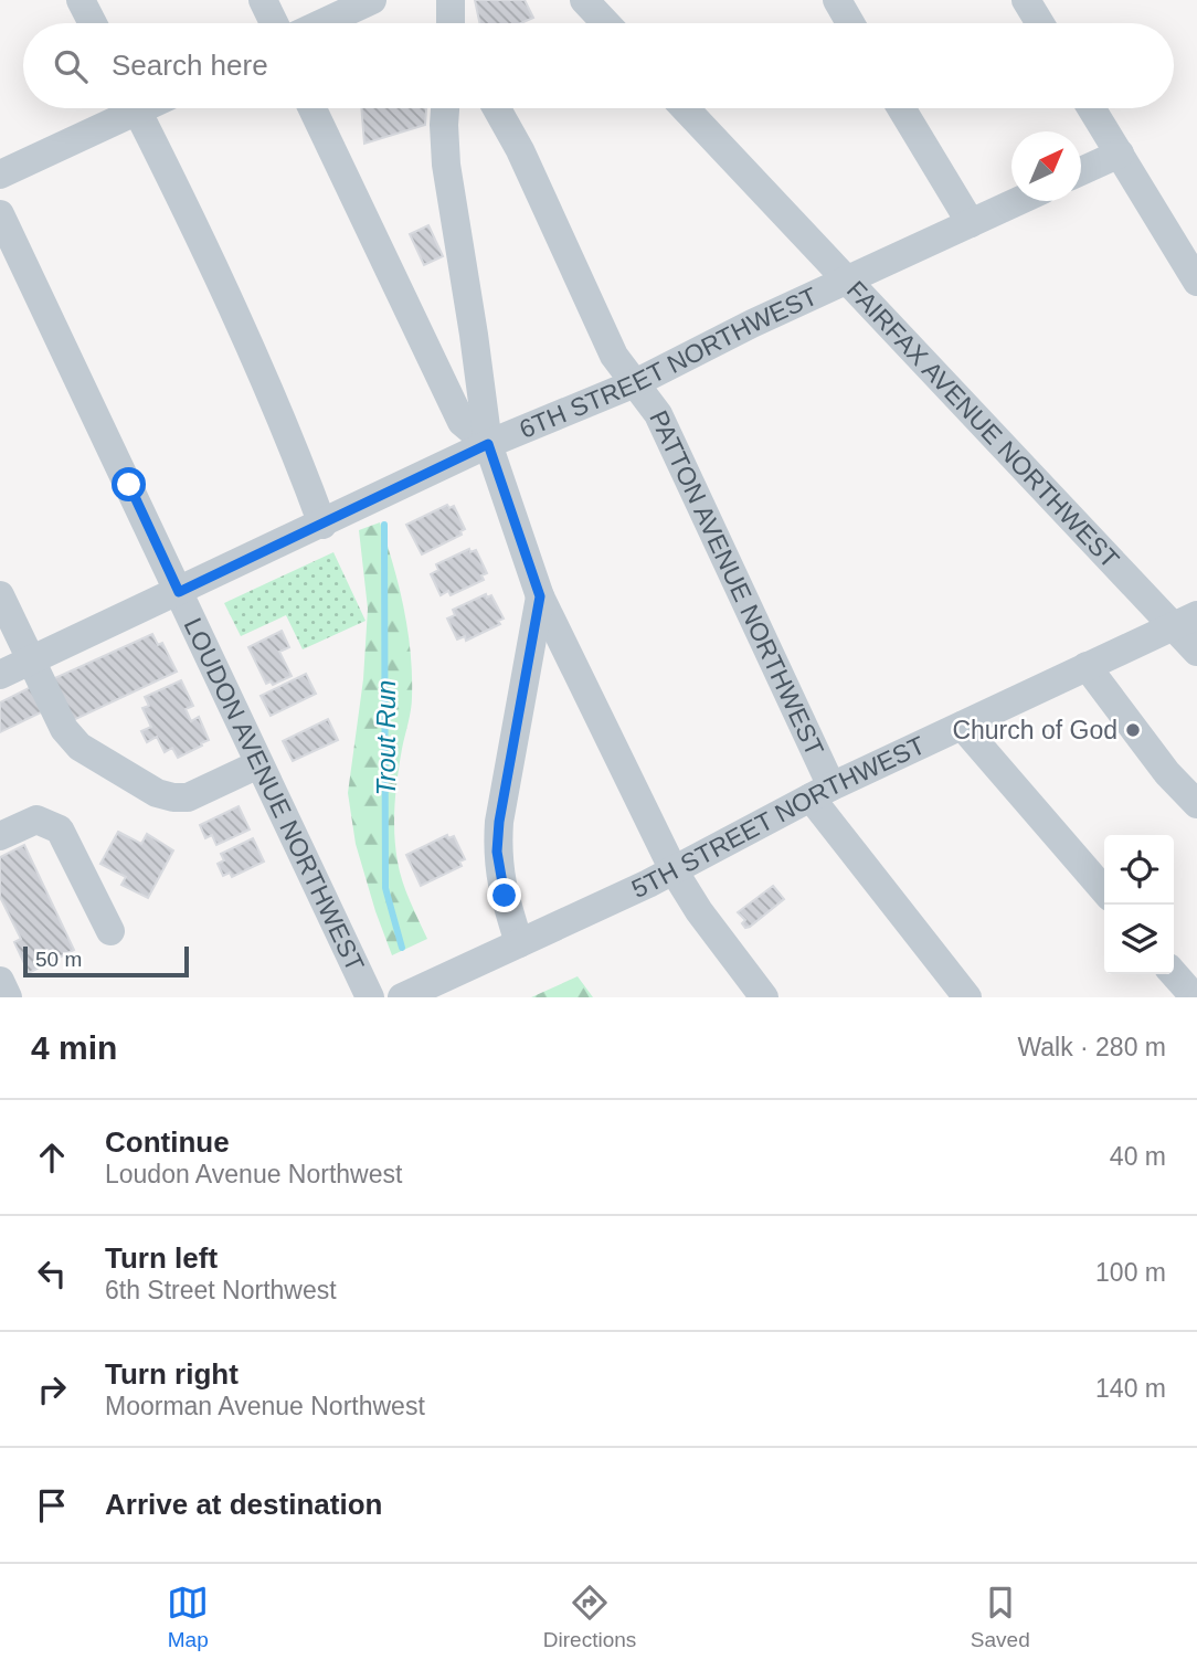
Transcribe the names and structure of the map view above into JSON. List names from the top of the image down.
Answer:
{
  "streets": {
    "street": [
      "6TH STREET NORTHWEST",
      "FAIRFAX AVENUE NORTHWEST",
      "PATTON AVENUE NORTHWEST",
      "LOUDON AVENUE NORTHWEST",
      "5TH STREET NORTHWEST"
    ]
  },
  "crossings": [
    ["6TH STREET NORTHWEST", "FAIRFAX AVENUE NORTHWEST"],
    ["6TH STREET NORTHWEST", "PATTON AVENUE NORTHWEST"],
    ["6TH STREET NORTHWEST", "LOUDON AVENUE NORTHWEST"],
    ["FAIRFAX AVENUE NORTHWEST", "5TH STREET NORTHWEST"],
    ["PATTON AVENUE NORTHWEST", "5TH STREET NORTHWEST"]
  ],
  "water": ["Trout Run"],
  "places": ["Church of God"],
  "scale_bar": "50 m",
  "north": "top right",
  "page": {
    "search": "Search here",
    "scale": "50 m",
    "heading": ["4 min", "Walk · 280 m"],
    "list": [
      ["Continue", "Loudon Avenue Northwest", "40 m"],
      ["Turn left", "6th Street Northwest", "100 m"],
      ["Turn right", "Moorman Avenue Northwest", "140 m"],
      "Arrive at destination"
    ],
    "nav": ["Map", "Directions", "Saved"]
  }
}
